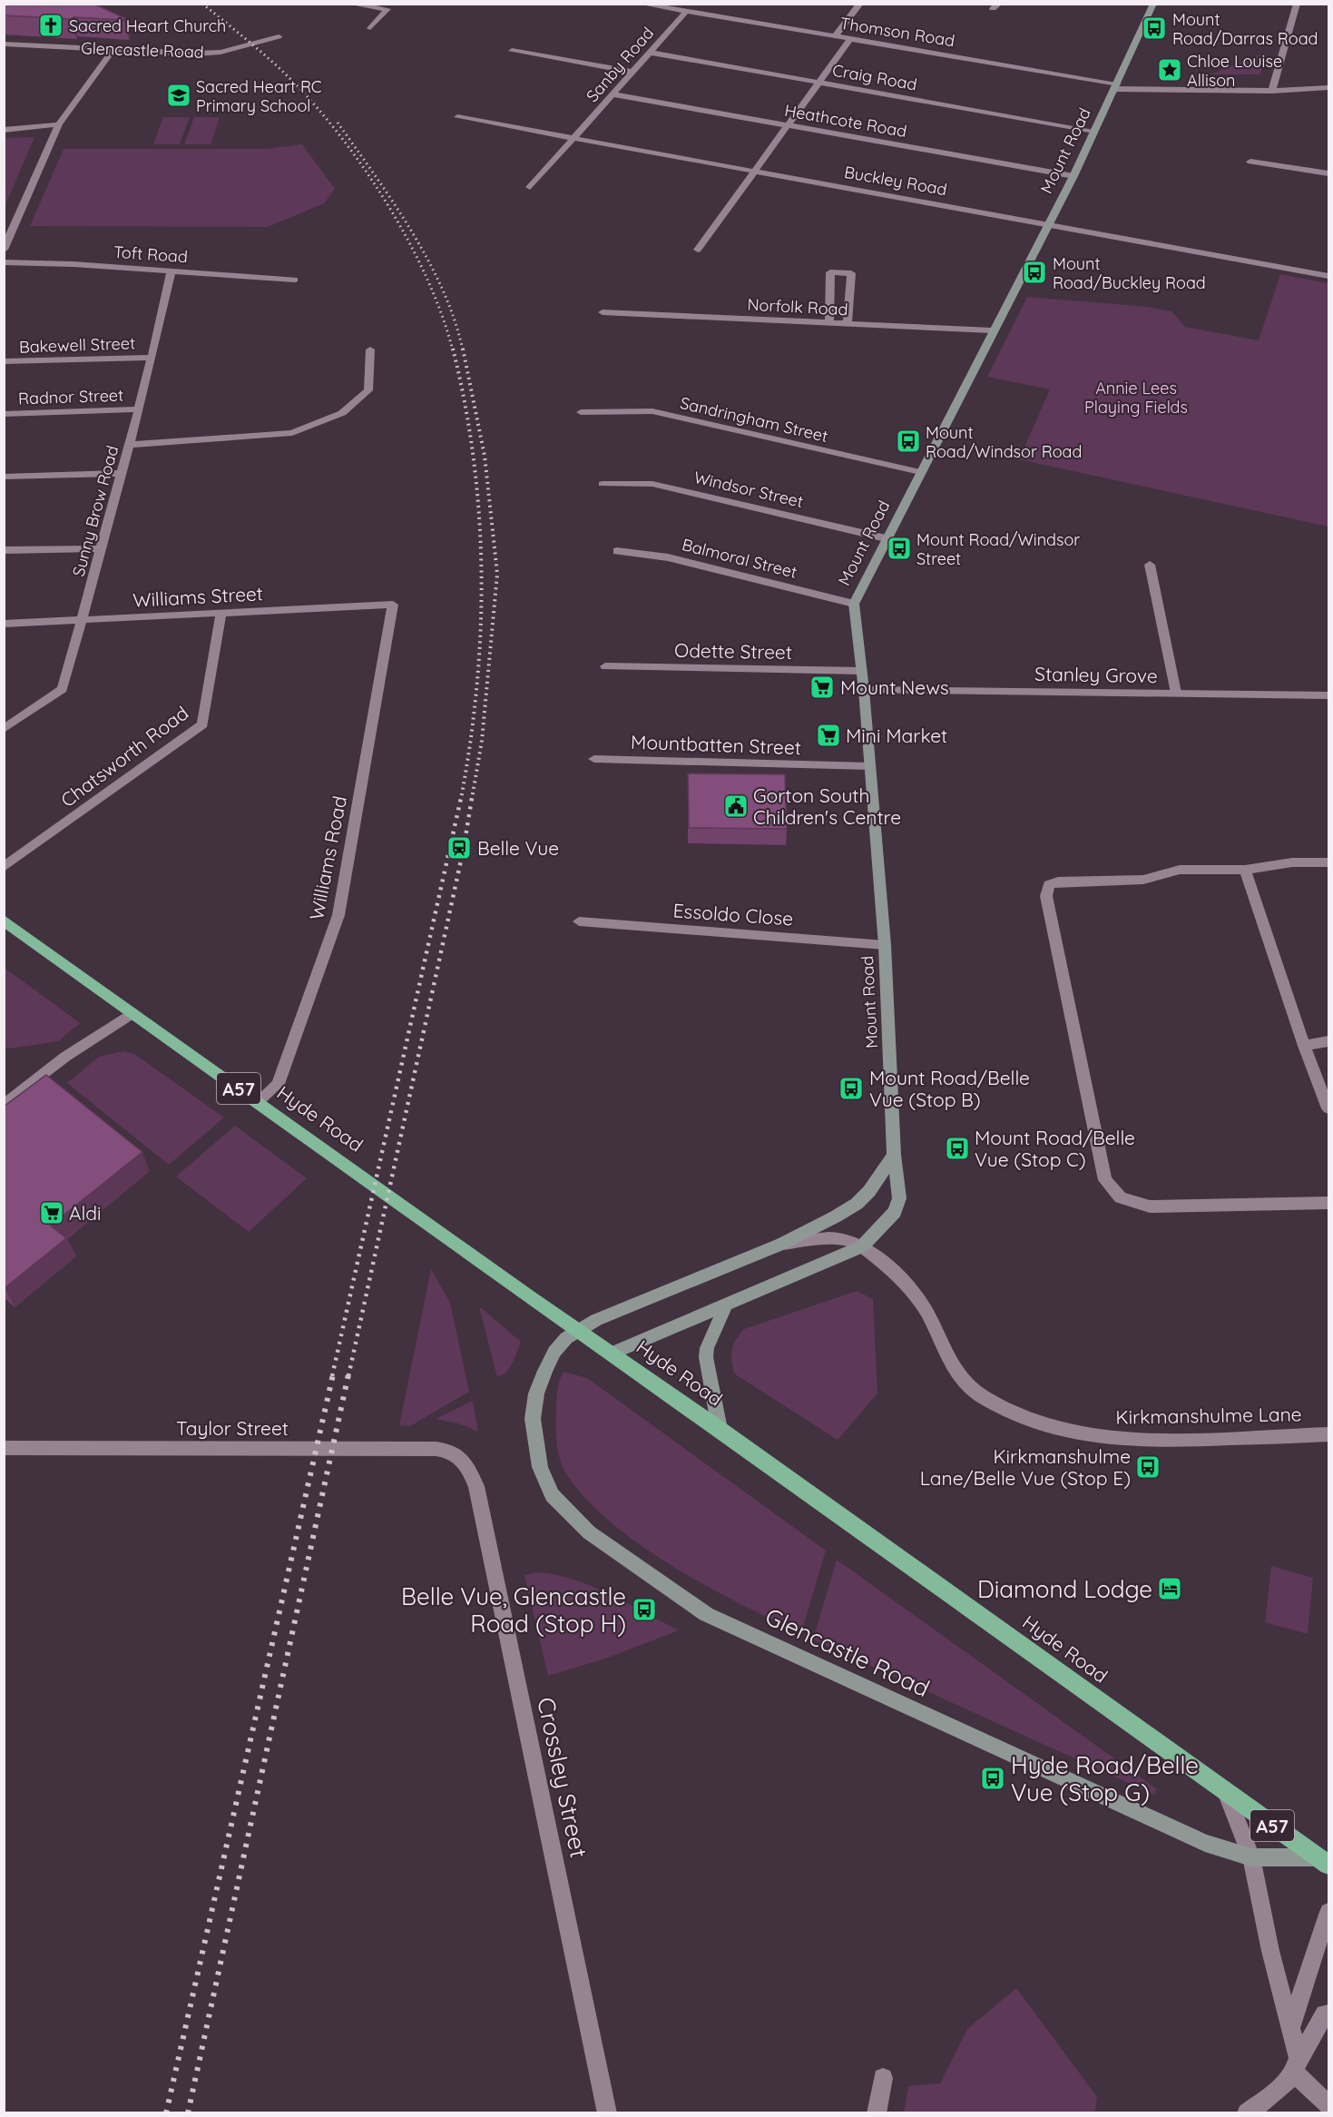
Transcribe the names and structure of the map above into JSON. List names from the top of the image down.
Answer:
{
  "streets": {
    "highway": ["A57", "Hyde Road"],
    "main road": ["Glencastle Road", "Mount Road"],
    "street": [
      "Thomson Road",
      "Sanby Road",
      "Craig Road",
      "Heathcote Road",
      "Buckley Road",
      "Toft Road",
      "Norfolk Road",
      "Bakewell Street",
      "Radnor Street",
      "Sandringham Street",
      "Windsor Street",
      "Sunny Brow Road",
      "Balmoral Street",
      "Williams Street",
      "Odette Street",
      "Stanley Grove",
      "Mountbatten Street",
      "Chatsworth Road",
      "Williams Road",
      "Essoldo Close",
      "Kirkmanshulme Lane",
      "Taylor Street",
      "Crossley Street"
    ]
  },
  "crossings": [
    ["Thomson Road", "Sanby Road"],
    ["Thomson Road", "Mount Road"],
    ["Glencastle Road", "Hyde Road"],
    ["Sanby Road", "Craig Road"],
    ["Sanby Road", "Heathcote Road"],
    ["Sanby Road", "Buckley Road"],
    ["Craig Road", "Mount Road"],
    ["Heathcote Road", "Mount Road"],
    ["Mount Road", "Buckley Road"],
    ["Mount Road", "Norfolk Road"],
    ["Mount Road", "Sandringham Street"],
    ["Mount Road", "Windsor Street"],
    ["Mount Road", "Balmoral Street"],
    ["Mount Road", "Odette Street"],
    ["Mount Road", "Stanley Grove"],
    ["Mount Road", "Mountbatten Street"],
    ["Mount Road", "Essoldo Close"],
    ["Mount Road", "Hyde Road"],
    ["Mount Road", "Kirkmanshulme Lane"],
    ["Toft Road", "Sunny Brow Road"],
    ["Bakewell Street", "Sunny Brow Road"],
    ["Radnor Street", "Sunny Brow Road"],
    ["Sunny Brow Road", "Williams Street"],
    ["Williams Street", "Chatsworth Road"],
    ["Williams Street", "Williams Road"],
    ["Williams Road", "Hyde Road"],
    ["Taylor Street", "Crossley Street"]
  ],
  "parks": ["Annie Lees Playing Fields"],
  "places": {
    "church": ["Sacred Heart Church"],
    "bus stop": [
      "Mount Road/Darras Road",
      "Mount Road/Buckley Road",
      "Mount Road/Windsor Road",
      "Mount Road/Windsor Street",
      "Mount Road/Belle Vue (Stop B)",
      "Mount Road/Belle Vue (Stop C)",
      "Kirkmanshulme Lane/Belle Vue (Stop E)",
      "Belle Vue, Glencastle Road (Stop H)",
      "Hyde Road/Belle Vue (Stop G)"
    ],
    "place": ["Chloe Louise Allison"],
    "school or university": ["Sacred Heart RC Primary School"],
    "supermarket": ["Mount News", "Mini Market", "Aldi"],
    "public building": ["Gorton South Children's Centre"],
    "station": ["Belle Vue"],
    "hotel": ["Diamond Lodge"]
  }
}
